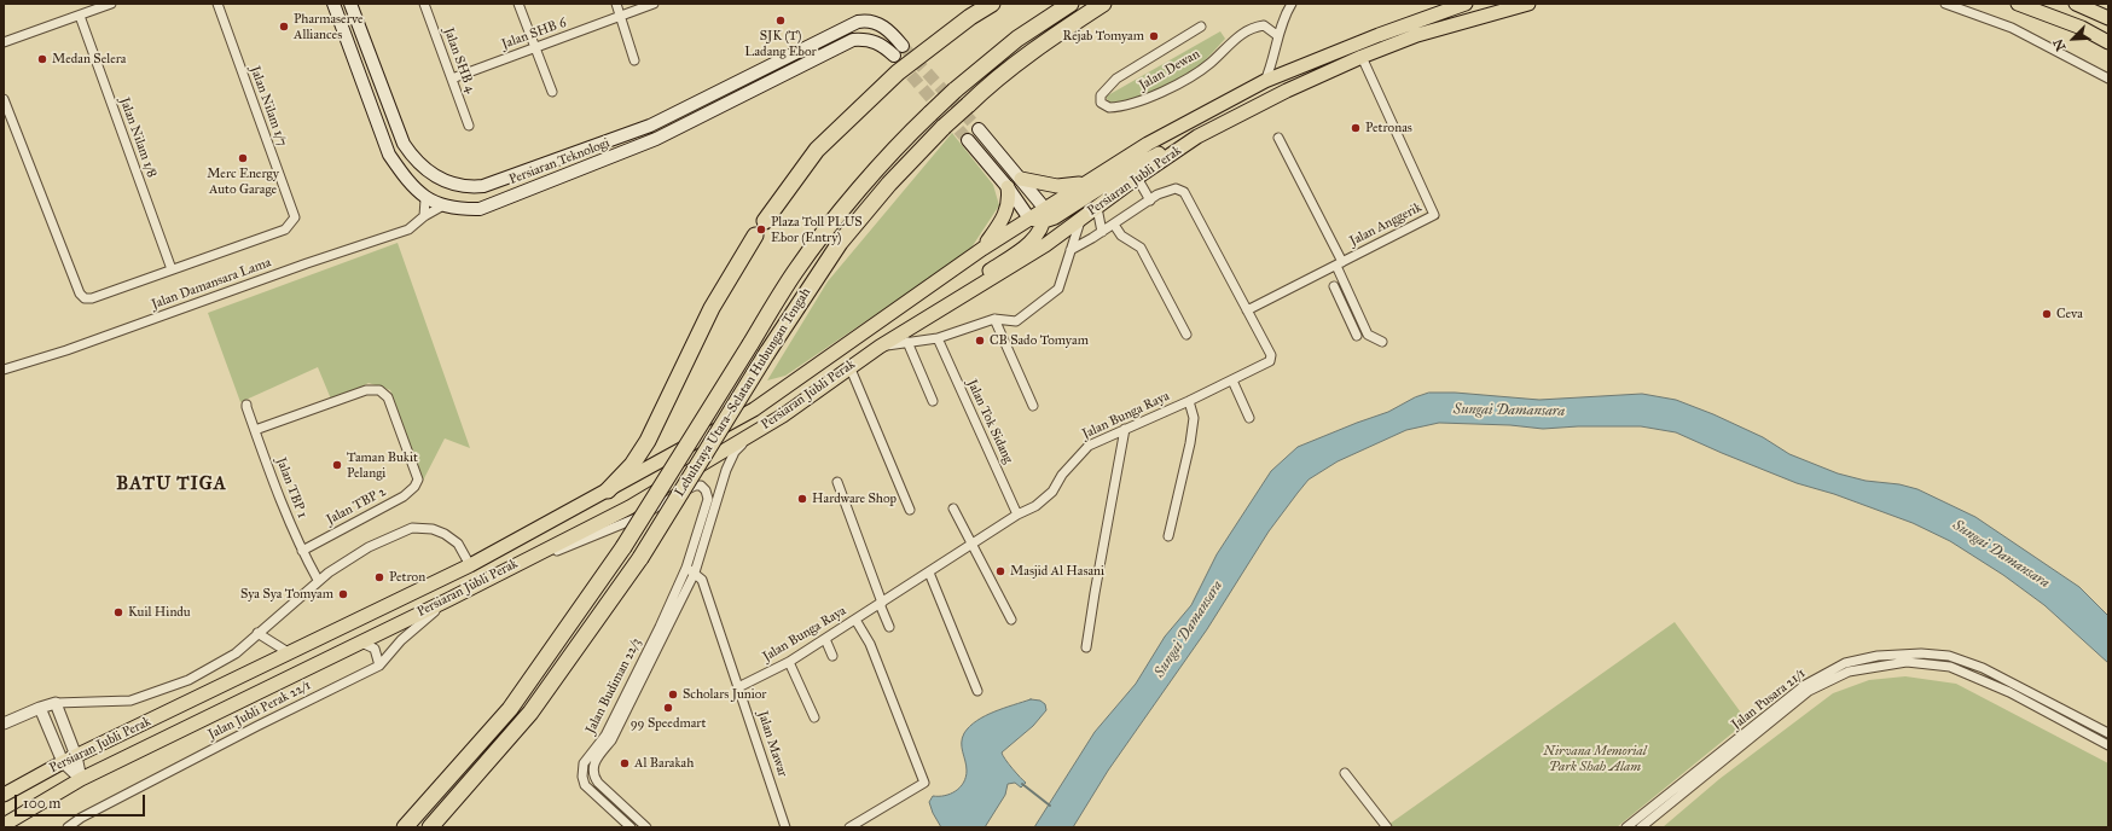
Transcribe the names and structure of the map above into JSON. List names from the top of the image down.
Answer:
{
  "streets": {
    "highway": ["Lebuhraya Utara–Selatan Hubungan Tengah"],
    "main road": ["Persiaran Teknologi", "Persiaran Jubli Perak"],
    "street": [
      "Jalan SHB 6",
      "Jalan SHB 4",
      "Jalan Dewan",
      "Jalan Nilam 1/7",
      "Jalan Nilam 1/8",
      "Jalan Anggerik",
      "Jalan Damansara Lama",
      "Jalan Bunga Raya",
      "Jalan Tok Sidang",
      "Jalan TBP 1",
      "Jalan TBP 2",
      "Jalan Budiman 22/3",
      "Jalan Pusara 21/1",
      "Jalan Jubli Perak 22/1",
      "Jalan Mawar"
    ]
  },
  "crossings": [
    ["Jalan SHB 6", "Jalan SHB 4"],
    ["Jalan Nilam 1/7", "Jalan Nilam 1/8"],
    ["Persiaran Teknologi", "Jalan Damansara Lama"],
    ["Persiaran Jubli Perak", "Jalan Anggerik"],
    ["Persiaran Jubli Perak", "Jalan Budiman 22/3"],
    ["Persiaran Jubli Perak", "Jalan Jubli Perak 22/1"],
    ["Jalan Anggerik", "Jalan Bunga Raya"],
    ["Jalan Bunga Raya", "Jalan Tok Sidang"],
    ["Jalan Bunga Raya", "Jalan Mawar"],
    ["Jalan TBP 1", "Jalan TBP 2"],
    ["Jalan Budiman 22/3", "Jalan Mawar"]
  ],
  "districts": ["BATU TIGA"],
  "water": ["Sungai Damansara"],
  "parks": ["Nirvana Memorial Park Shah Alam"],
  "places": [
    "SJK (T) Ladang Ebor",
    "Pharmaserve Alliances",
    "Rejab Tomyam",
    "Medan Selera",
    "Petronas",
    "Merc Energy Auto Garage",
    "Plaza Toll PLUS Ebor (Entry)",
    "Ceva",
    "CB Sado Tomyam",
    "Taman Bukit Pelangi",
    "Hardware Shop",
    "Masjid Al Hasani",
    "Petron",
    "Sya Sya Tomyam",
    "Kuil Hindu",
    "Scholars Junior",
    "99 Speedmart",
    "Al Barakah"
  ],
  "scale_bar": "100 m",
  "north": "bottom left"
}
